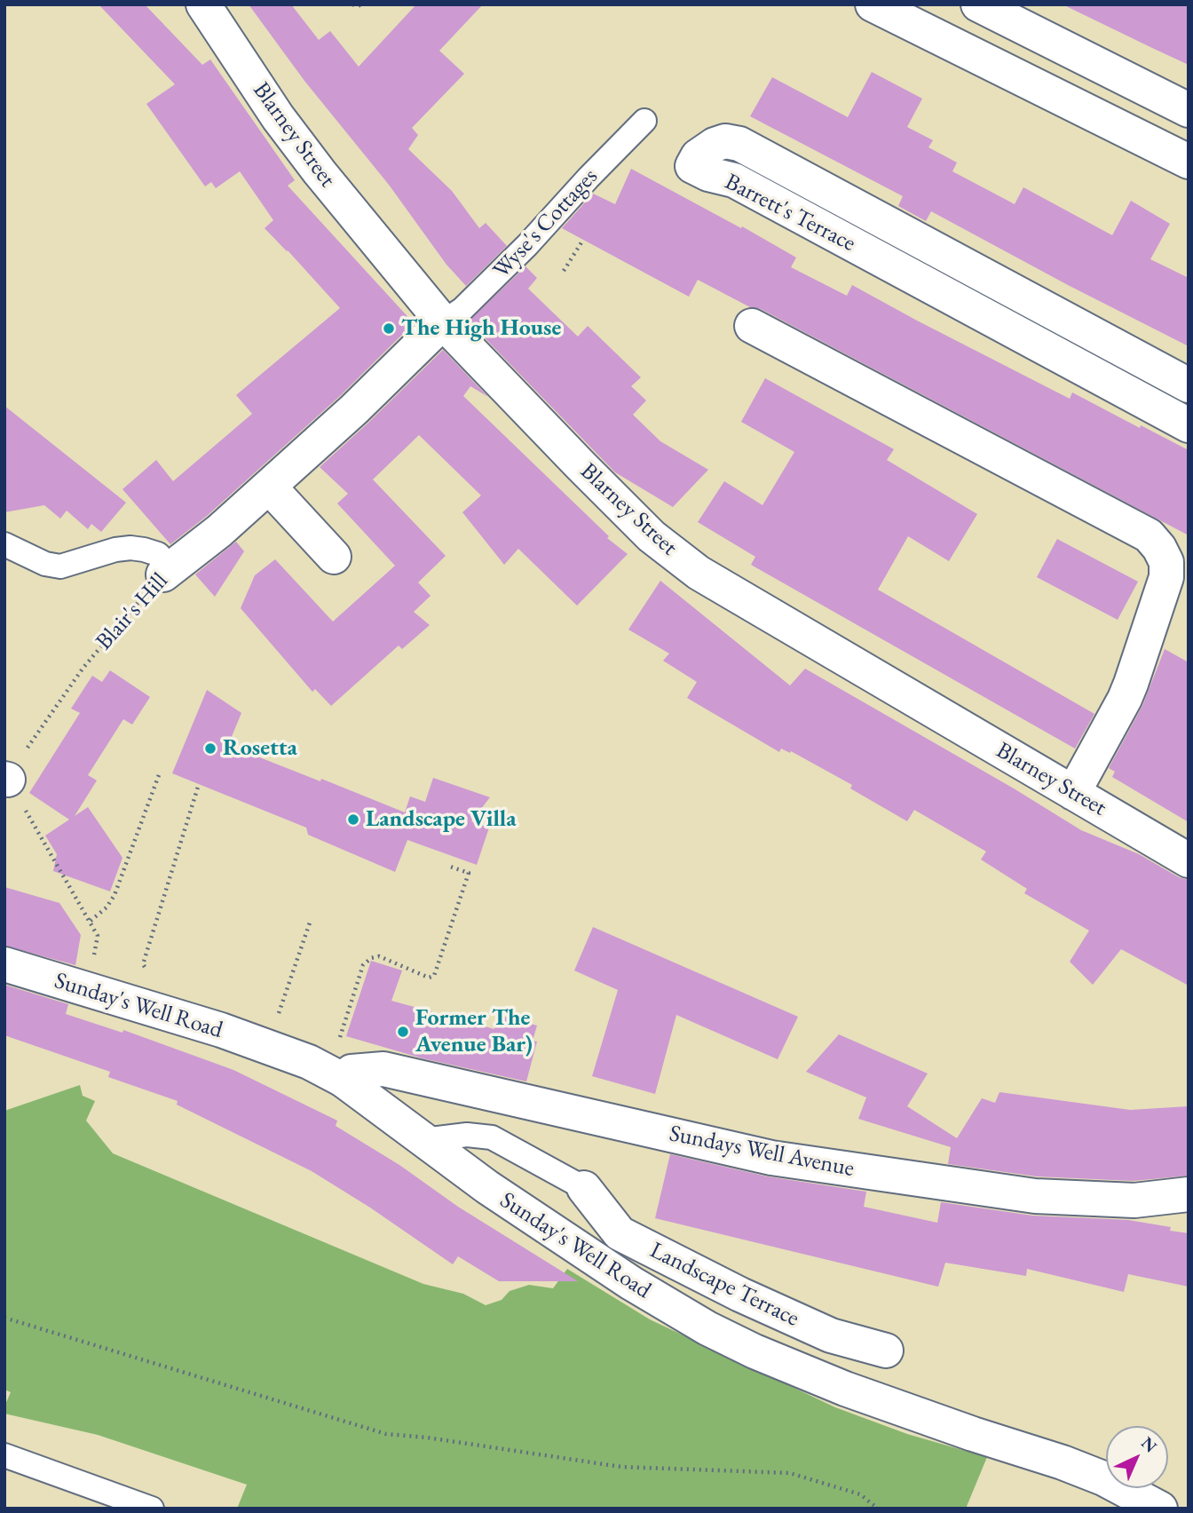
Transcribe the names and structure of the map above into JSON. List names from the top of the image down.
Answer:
{
  "streets": {
    "street": [
      "Blarney Street",
      "Barrett's Terrace",
      "Blair's Hill",
      "Sunday's Well Road",
      "Sundays Well Avenue",
      "Landscape Terrace"
    ],
    "lane": ["Wyse's Cottages"]
  },
  "crossings": [
    ["Blarney Street", "Wyse's Cottages"],
    ["Blarney Street", "Blair's Hill"],
    ["Wyse's Cottages", "Blair's Hill"],
    ["Sunday's Well Road", "Sundays Well Avenue"]
  ],
  "places": [
    "The High House",
    "Rosetta",
    "Landscape Villa",
    "Former The Avenue Bar)"
  ],
  "north": "top right"
}
